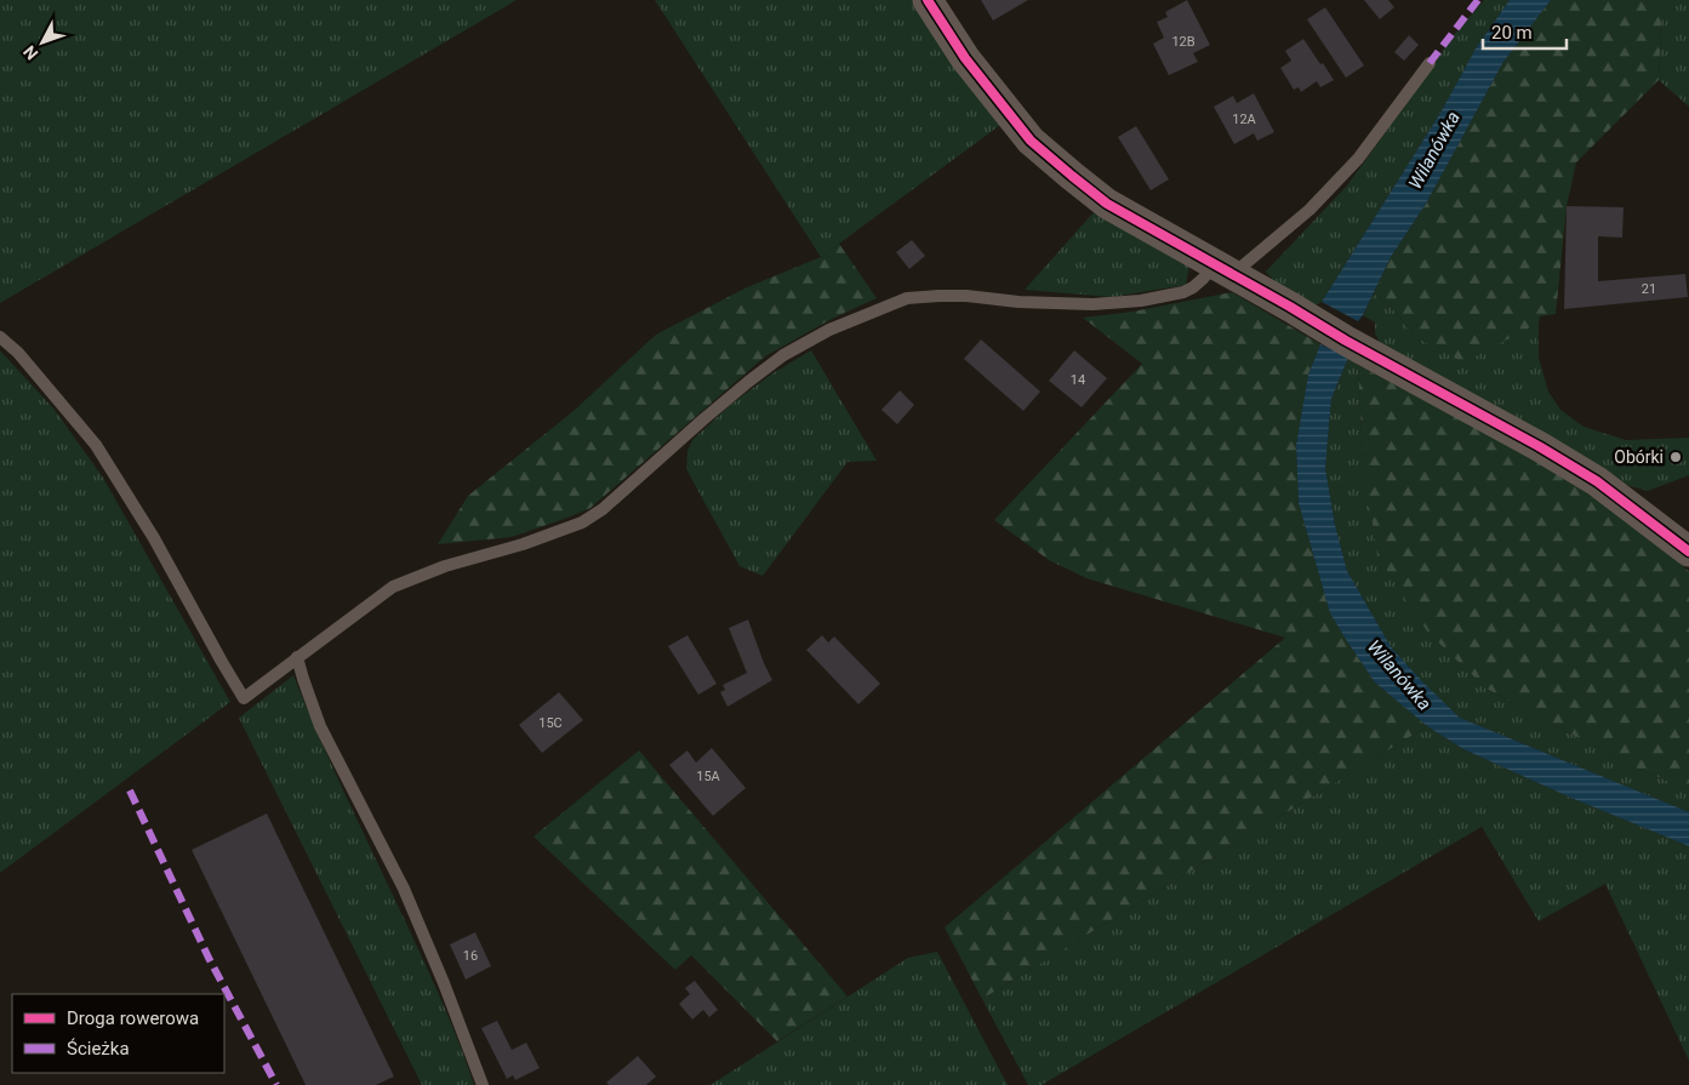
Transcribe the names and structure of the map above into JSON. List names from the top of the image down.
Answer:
{
  "water": ["Wilanówka"],
  "places": ["Obórki"],
  "house_numbers": [
    "12B",
    "12A",
    "21",
    "14",
    "15C",
    "15A",
    "16"
  ],
  "legend": ["Droga rowerowa", "Ścieżka"],
  "scale_bar": "20 m",
  "north": "bottom left"
}
